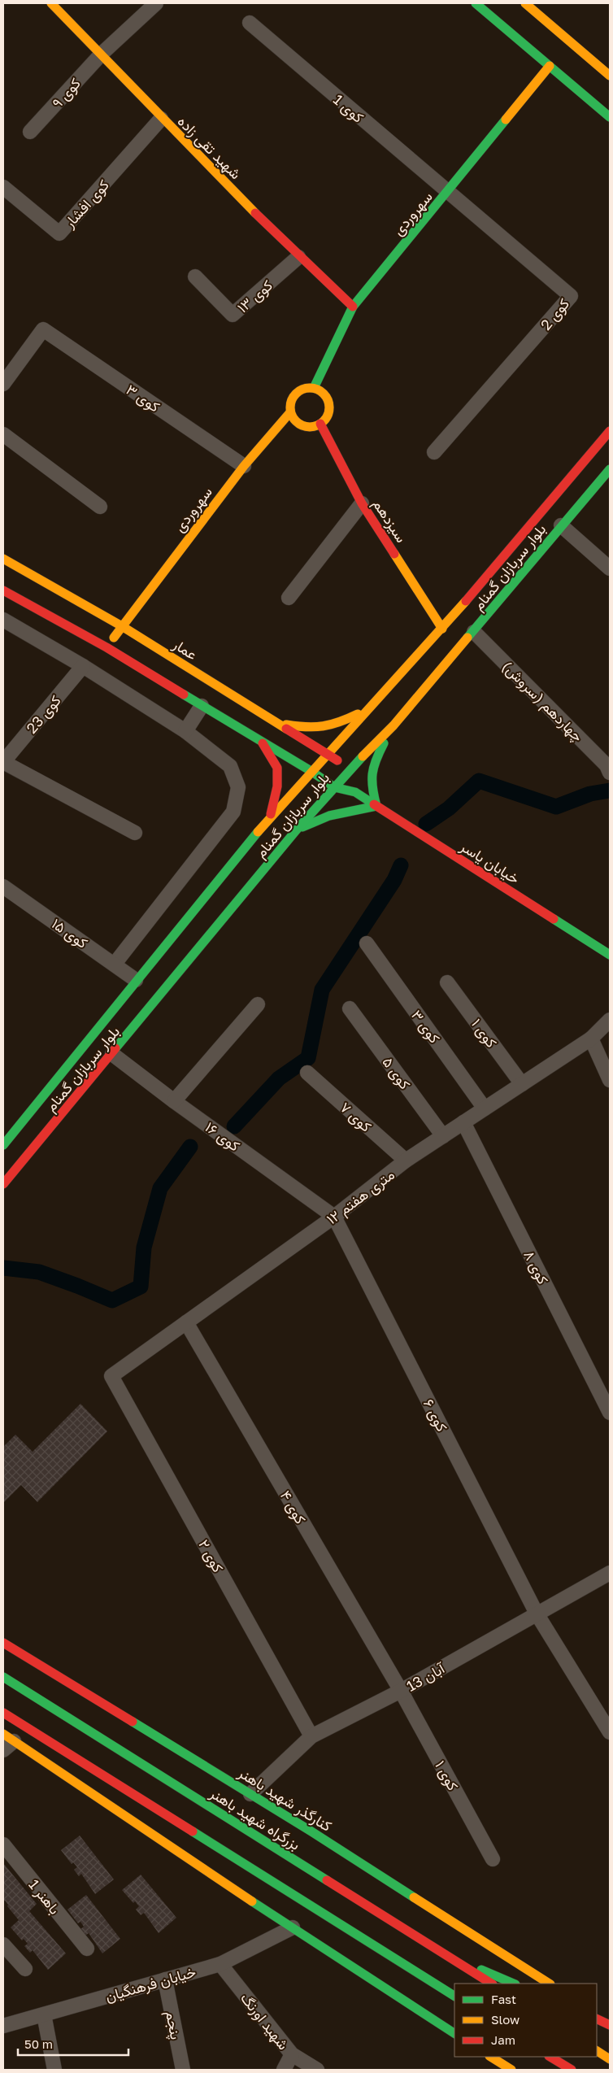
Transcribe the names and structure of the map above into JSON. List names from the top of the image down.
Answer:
{
  "streets": {
    "main road": [
      "شهید تقی زاده",
      "سهروردی",
      "سیزدهم",
      "بلوار سربازان گمنام",
      "عمار",
      "خیابان یاسر",
      "کنارگذر شهید باهنر",
      "بزرگراه شهید باهنر"
    ],
    "street": [
      "کوی ۹",
      "کوی 1",
      "کوی افشار",
      "کوی ۱۳",
      "کوی 2",
      "کوی ۳",
      "چهاردهم (سروش)",
      "کوی 23",
      "کوی ۱۵",
      "کوی ۱",
      "کوی ۵",
      "کوی ۷",
      "کوی ۱۶",
      "۱۲ متری هفتم",
      "کوی ۸",
      "کوی ۶",
      "کوی ۴",
      "کوی ۲",
      "13 آبان",
      "باهنر 1",
      "خیابان فرهنگیان",
      "شهید اورنگ",
      "پنجم"
    ]
  },
  "crossings": [
    ["کوی ۹", "شهید تقی زاده"],
    ["کوی 1", "سهروردی"],
    ["کوی 1", "کوی 2"],
    ["شهید تقی زاده", "کوی افشار"],
    ["شهید تقی زاده", "سهروردی"],
    ["شهید تقی زاده", "کوی ۱۳"],
    ["سهروردی", "کوی 2"],
    ["سهروردی", "کوی ۳"],
    ["سهروردی", "سیزدهم"],
    ["سهروردی", "عمار"],
    ["کوی ۳", "۱۲ متری هفتم"],
    ["سیزدهم", "بلوار سربازان گمنام"],
    ["بلوار سربازان گمنام", "عمار"],
    ["بلوار سربازان گمنام", "چهاردهم (سروش)"],
    ["بلوار سربازان گمنام", "خیابان یاسر"],
    ["بلوار سربازان گمنام", "کوی ۱۵"],
    ["بلوار سربازان گمنام", "کوی ۱۶"],
    ["کوی ۱", "۱۲ متری هفتم"],
    ["کوی ۱", "کوی ۴"],
    ["کوی ۱", "13 آبان"],
    ["کوی ۵", "۱۲ متری هفتم"],
    ["کوی ۷", "۱۲ متری هفتم"],
    ["کوی ۱۶", "۱۲ متری هفتم"],
    ["کوی ۱۶", "کوی ۶"],
    ["۱۲ متری هفتم", "کوی ۸"],
    ["۱۲ متری هفتم", "کوی ۶"],
    ["۱۲ متری هفتم", "کوی ۴"],
    ["۱۲ متری هفتم", "کوی ۲"],
    ["کوی ۶", "13 آبان"],
    ["کوی ۴", "13 آبان"],
    ["کوی ۲", "13 آبان"],
    ["13 آبان", "کنارگذر شهید باهنر"],
    ["خیابان فرهنگیان", "شهید اورنگ"],
    ["خیابان فرهنگیان", "پنجم"]
  ],
  "legend": ["Fast", "Slow", "Jam"],
  "scale_bar": "50 m"
}
